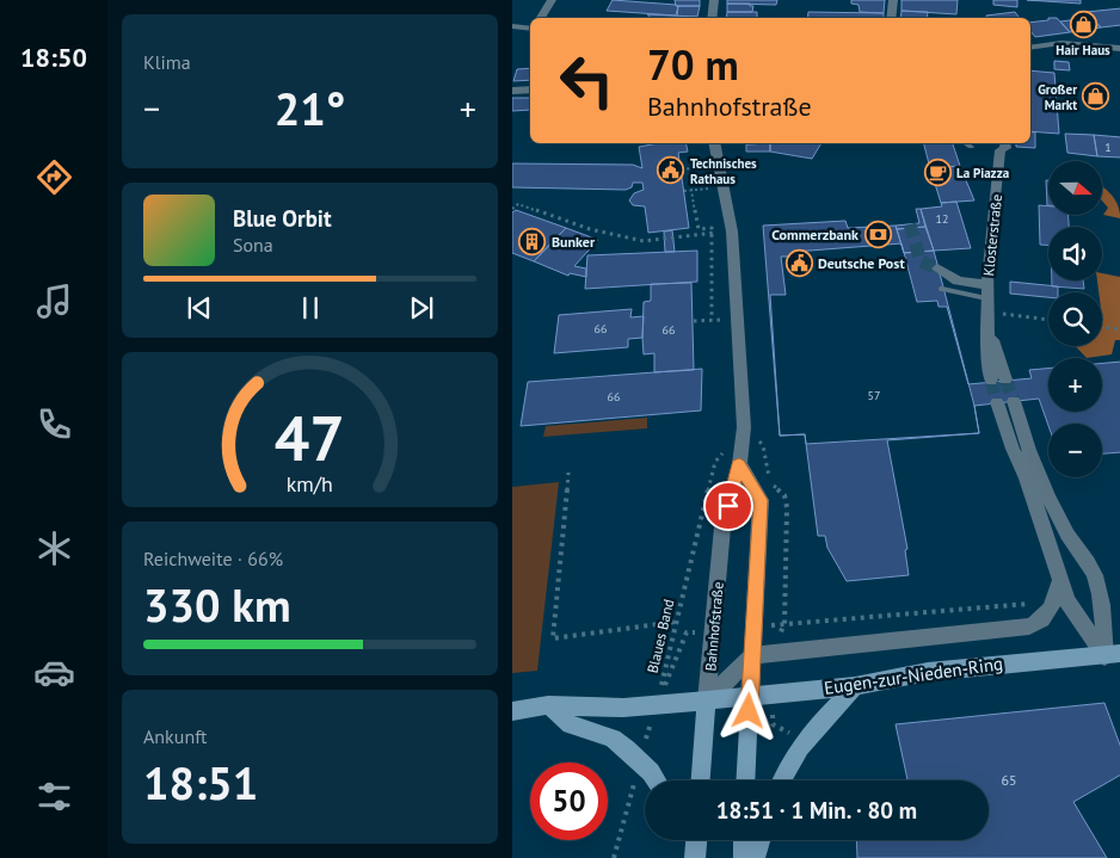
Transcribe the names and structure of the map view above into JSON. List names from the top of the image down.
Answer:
{
  "streets": {
    "main road": ["Bahnhofstraße", "Eugen-zur-Nieden-Ring"],
    "street": ["Klosterstraße"],
    "path": ["Blaues Band"]
  },
  "crossings": [
    ["Bahnhofstraße", "Blaues Band"],
    ["Bahnhofstraße", "Eugen-zur-Nieden-Ring"],
    ["Blaues Band", "Eugen-zur-Nieden-Ring"]
  ],
  "places": {
    "shop": ["Hair Haus", "Großer Markt"],
    "public building": ["Technisches Rathaus", "Deutsche Post"],
    "cafe": ["La Piazza"],
    "bank": ["Commerzbank"],
    "building": ["Bunker"]
  },
  "house_numbers": [
    "1",
    "12",
    "66",
    "66",
    "57",
    "66",
    "65"
  ],
  "north": "right",
  "page": {
    "tabs": "18:50",
    "tile": [
      "Klima",
      ["Reichweite · 66%", "330 km"],
      ["Ankunft", "18:51"]
    ],
    "turn": ["70 m", "Bahnhofstraße"],
    "heat": ["−", "21°", "+"],
    "map_buttons": ["+", "−"],
    "song": ["Blue Orbit", "Sona"],
    "limit": "50",
    "trip": "18:51 · 1 Min. · 80 m",
    "gauge": ["47", "km/h"]
  }
}
